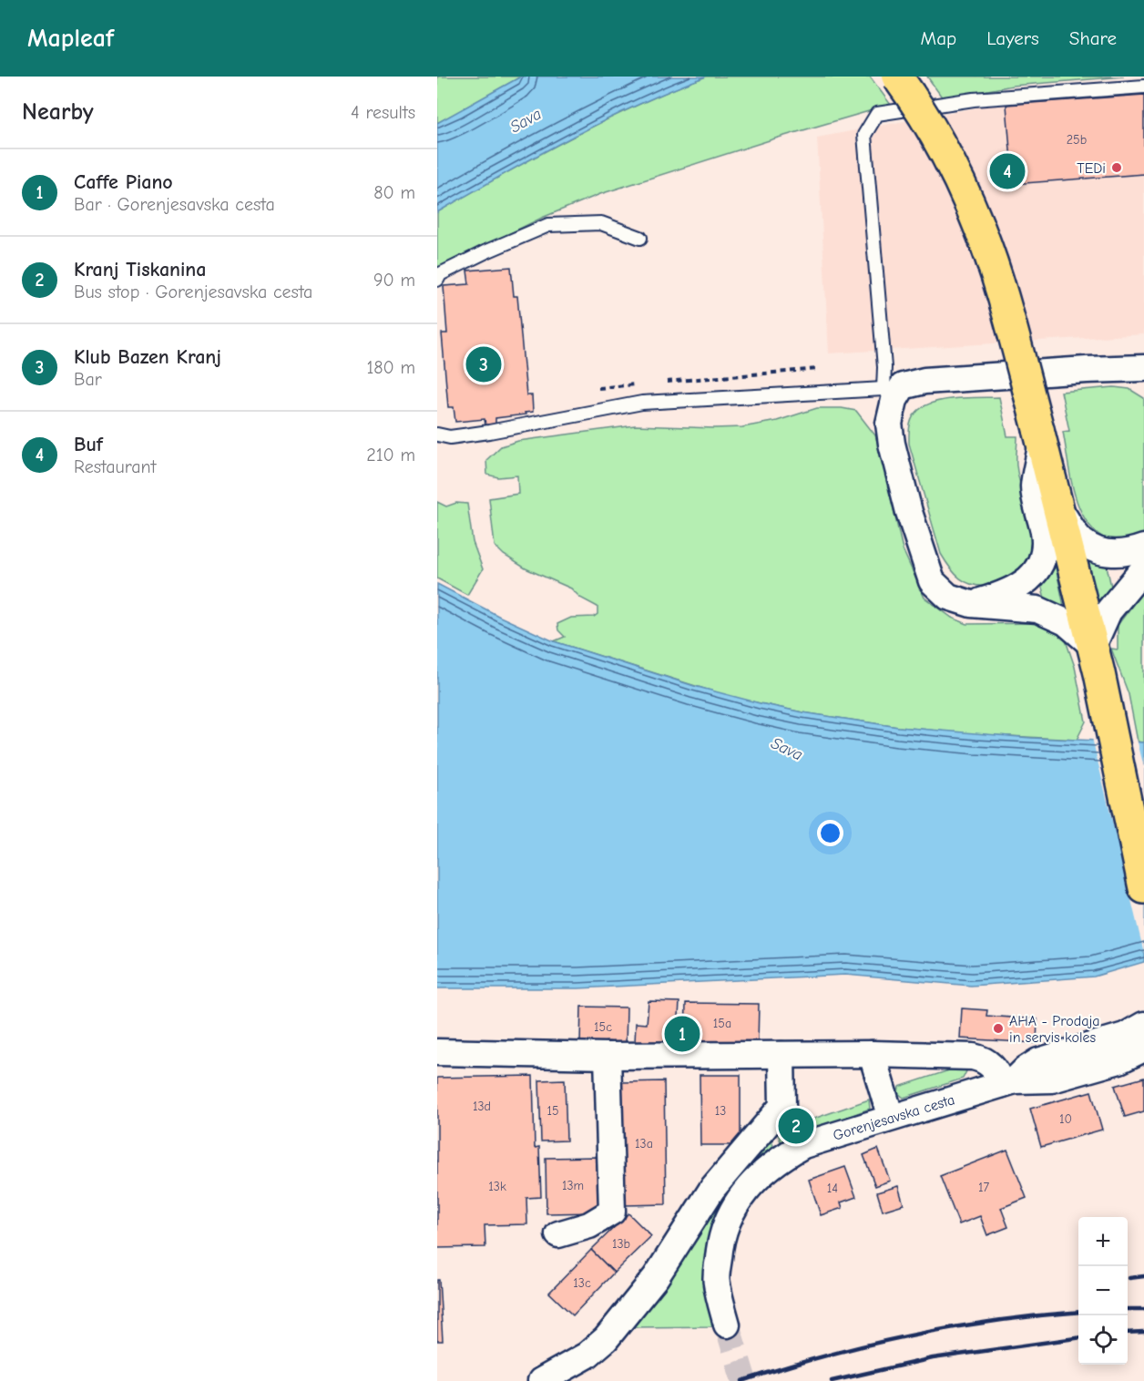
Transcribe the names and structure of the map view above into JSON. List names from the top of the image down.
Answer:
{
  "streets": {
    "street": ["Gorenjesavska cesta"]
  },
  "water": ["Sava"],
  "places": ["TEDi", "AHA - Prodaja in servis koles"],
  "house_numbers": [
    "25b",
    "15a",
    "15c",
    "13d",
    "15",
    "13",
    "10",
    "13a",
    "13m",
    "13k",
    "17",
    "14",
    "13b",
    "13c"
  ],
  "page": {
    "header": "Mapleaf",
    "nav": ["Map", "Layers", "Share"],
    "heading": ["Nearby", "4 results"],
    "list": [
      {
        "mark": "1",
        "name": "Caffe Piano",
        "note": "Bar · Gorenjesavska cesta",
        "value": "80 m"
      },
      {
        "mark": "2",
        "name": "Kranj Tiskanina",
        "note": "Bus stop · Gorenjesavska cesta",
        "value": "90 m"
      },
      {
        "mark": "3",
        "name": "Klub Bazen Kranj",
        "note": "Bar",
        "value": "180 m"
      },
      {
        "mark": "4",
        "name": "Buf",
        "note": "Restaurant",
        "value": "210 m"
      }
    ],
    "pins": [
      "4",
      "3",
      "1",
      "2"
    ],
    "map_buttons": ["+", "−"]
  }
}
